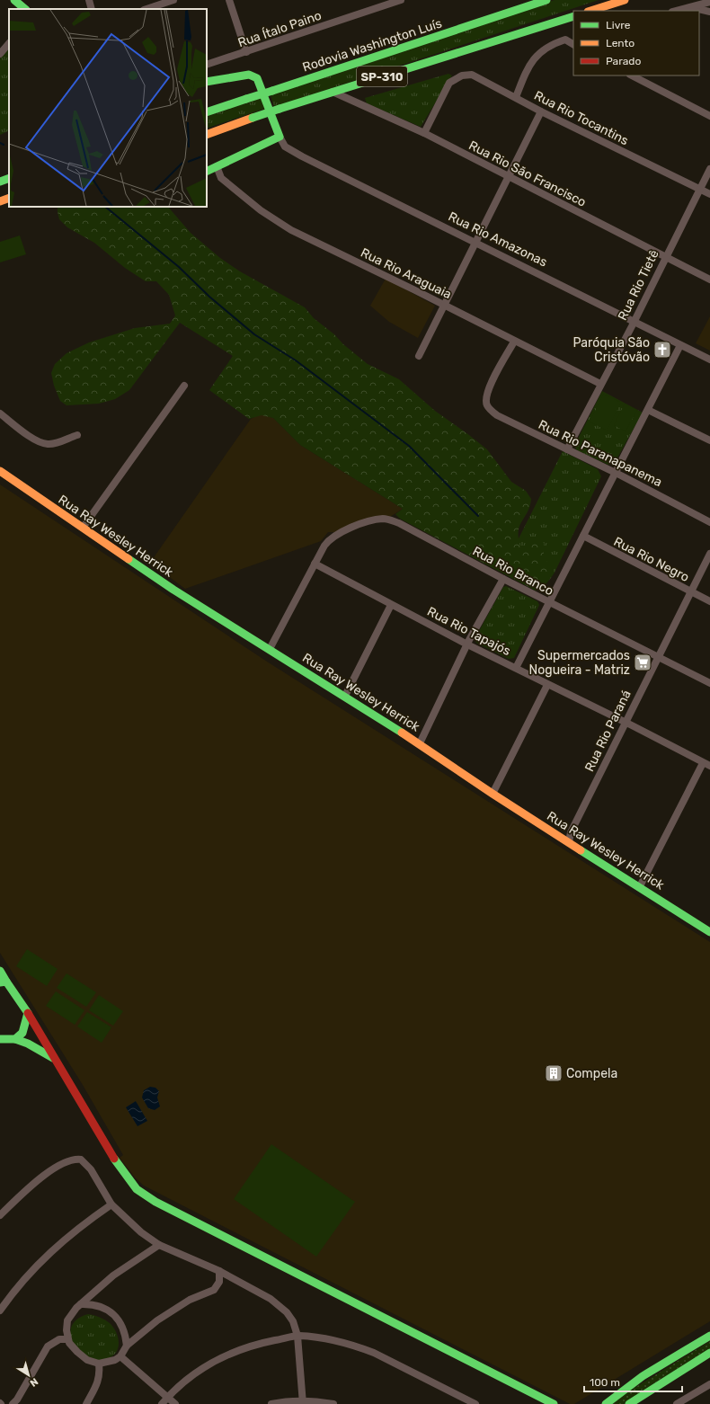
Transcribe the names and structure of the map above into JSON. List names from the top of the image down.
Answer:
{
  "streets": {
    "main road": ["Rodovia Washington Luís", "SP-310", "Rua Ray Wesley Herrick"],
    "street": [
      "Rua Ítalo Paino",
      "Rua Rio Tocantins",
      "Rua Rio São Francisco",
      "Rua Rio Amazonas",
      "Rua Rio Araguaia",
      "Rua Rio Tietê",
      "Rua Rio Paranapanema",
      "Rua Rio Negro",
      "Rua Rio Branco",
      "Rua Rio Tapajós",
      "Rua Rio Paraná"
    ]
  },
  "crossings": [
    ["SP-310", "Rua Rio São Francisco"],
    ["Rua Rio Tocantins", "Rua Rio São Francisco"],
    ["Rua Rio Tocantins", "Rua Rio Tietê"],
    ["Rua Rio São Francisco", "Rua Rio Tietê"],
    ["Rua Rio Amazonas", "Rua Rio Tietê"],
    ["Rua Rio Araguaia", "Rua Rio Tietê"],
    ["Rua Rio Araguaia", "Rua Rio Paranapanema"],
    ["Rua Rio Tietê", "Rua Rio Paranapanema"],
    ["Rua Ray Wesley Herrick", "Rua Rio Branco"],
    ["Rua Ray Wesley Herrick", "Rua Rio Paraná"],
    ["Rua Rio Negro", "Rua Rio Paraná"],
    ["Rua Rio Branco", "Rua Rio Tapajós"],
    ["Rua Rio Branco", "Rua Rio Paraná"],
    ["Rua Rio Tapajós", "Rua Rio Paraná"]
  ],
  "places": {
    "church": ["Paróquia São Cristóvão"],
    "supermarket": ["Supermercados Nogueira - Matriz"],
    "building": ["Compela"]
  },
  "legend": ["Livre", "Lento", "Parado"],
  "scale_bar": "100 m",
  "north": "bottom right"
}
